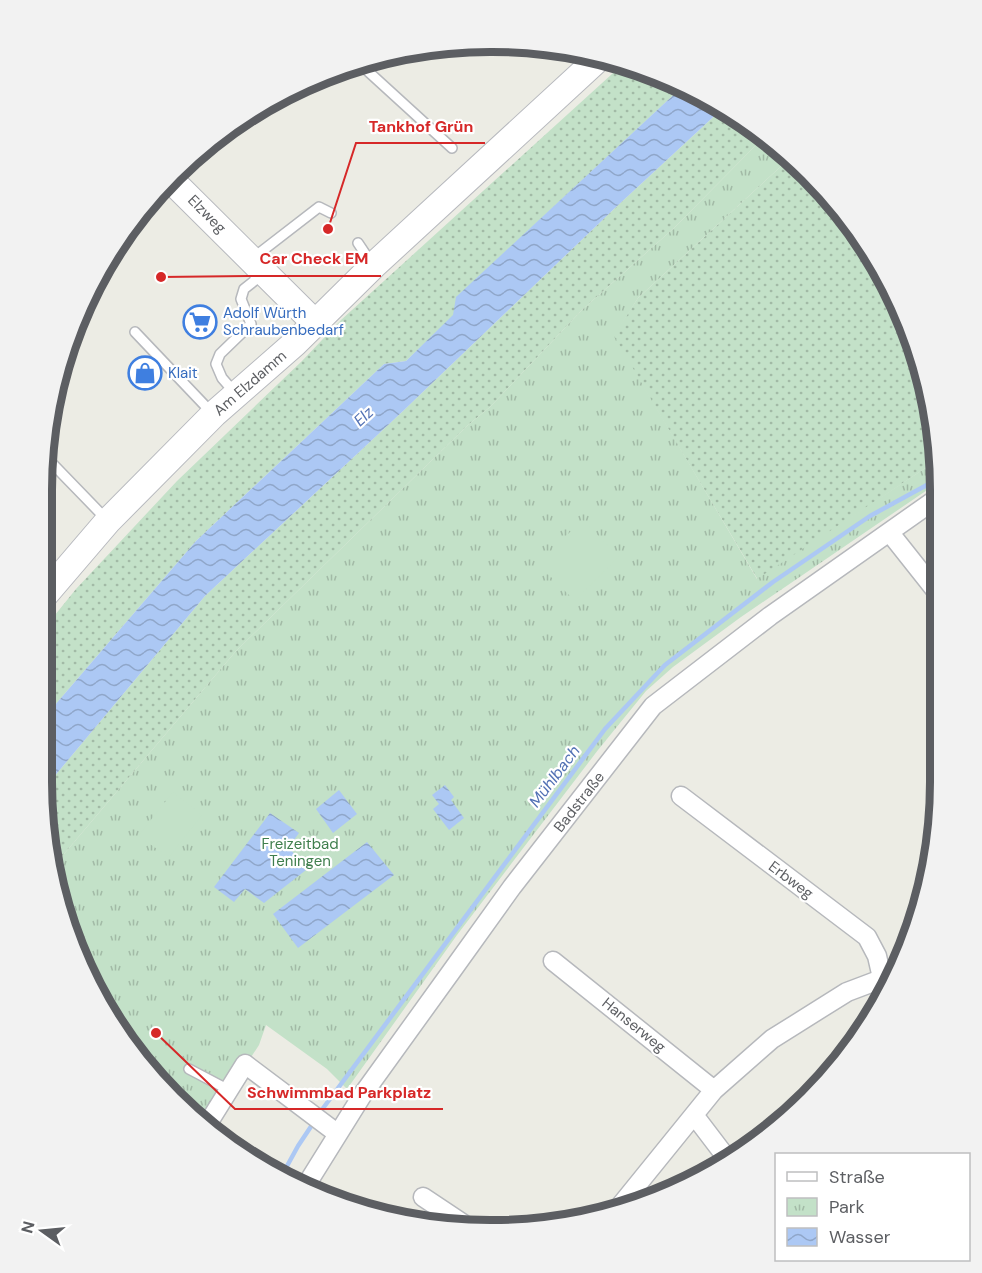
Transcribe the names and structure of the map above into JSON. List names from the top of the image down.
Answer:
{
  "streets": {
    "street": [
      "Elzweg",
      "Am Elzdamm",
      "Badstraße",
      "Erbweg",
      "Hanserweg"
    ]
  },
  "crossings": [
    ["Elzweg", "Am Elzdamm"]
  ],
  "water": ["Elz", "Mühlbach"],
  "parks": ["Freizeitbad Teningen"],
  "places": {
    "other": ["Tankhof Grün", "Car Check EM", "Schwimmbad Parkplatz"],
    "supermarket": ["Adolf Würth Schraubenbedarf"],
    "shop": ["Klait"]
  },
  "legend": ["Straße", "Park", "Wasser"],
  "north": "left"
}
